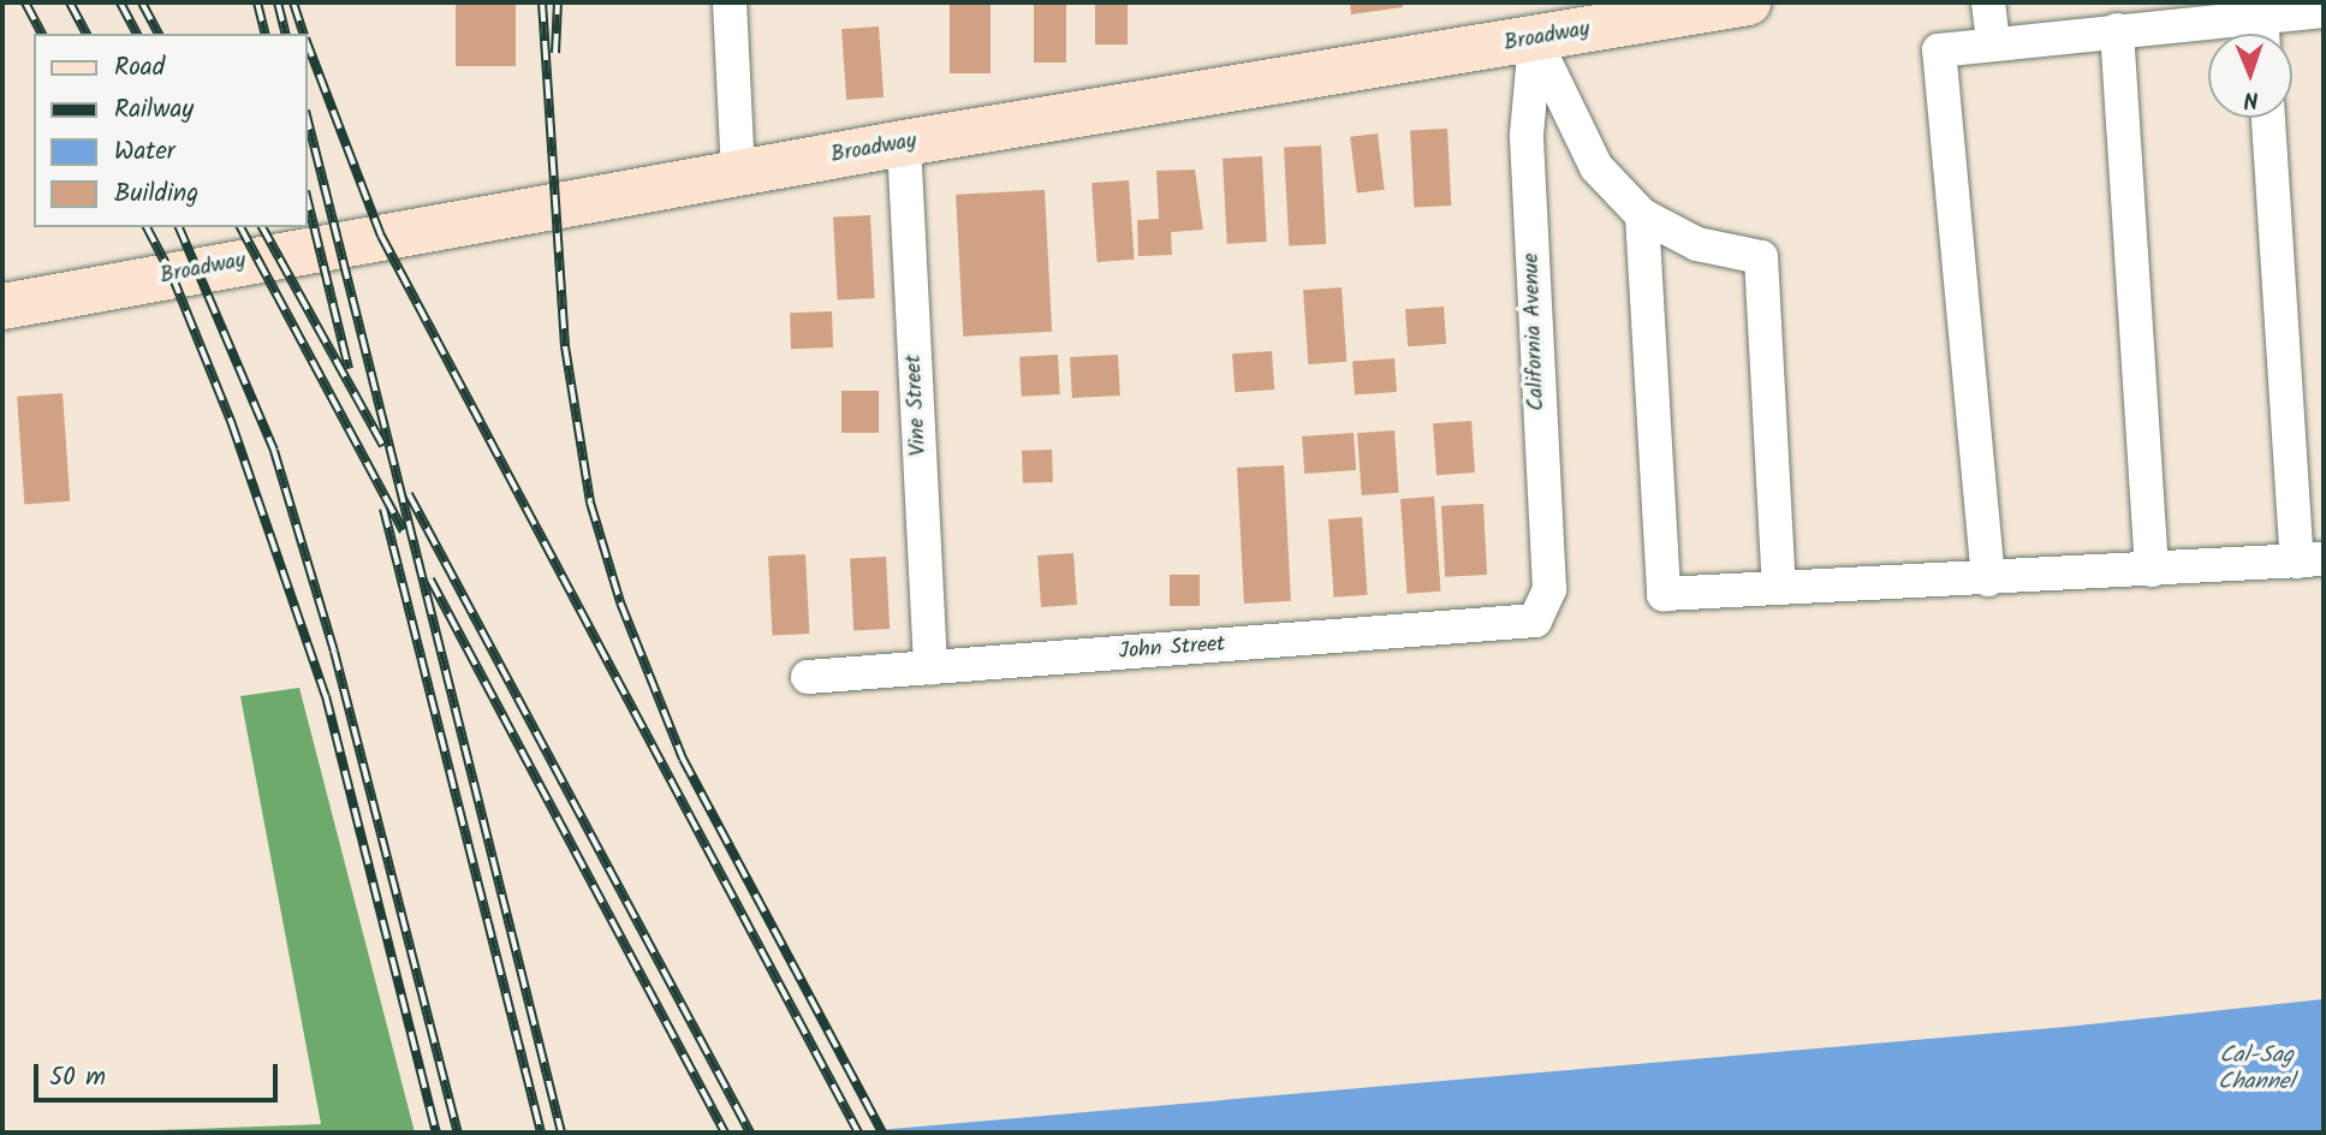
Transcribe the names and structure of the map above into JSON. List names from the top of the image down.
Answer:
{
  "streets": {
    "street": [
      "Broadway",
      "California Avenue",
      "Vine Street",
      "John Street"
    ]
  },
  "crossings": [
    ["Broadway", "California Avenue"],
    ["Broadway", "Vine Street"],
    ["California Avenue", "John Street"],
    ["Vine Street", "John Street"]
  ],
  "water": ["Cal-Sag Channel"],
  "legend": [
    "Road",
    "Railway",
    "Water",
    "Building"
  ],
  "scale_bar": "50 m",
  "north": "bottom"
}
